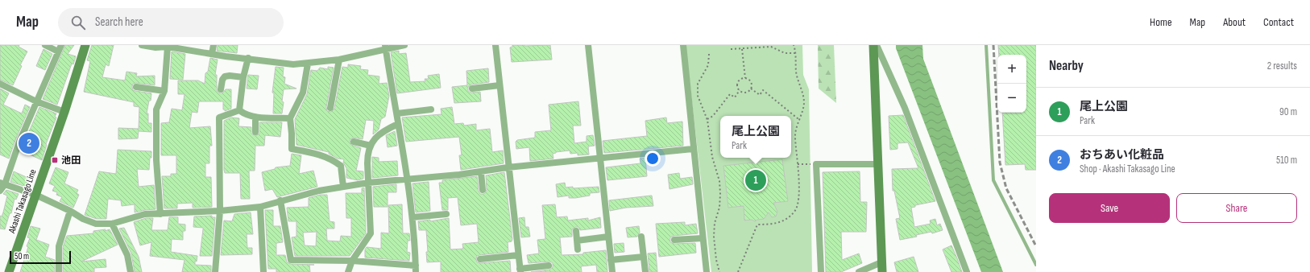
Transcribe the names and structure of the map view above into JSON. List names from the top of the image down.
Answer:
{
  "streets": {
    "main road": ["Akashi Takasago Line"]
  },
  "places": {
    "transit": ["池田"]
  },
  "scale_bar": "50 m",
  "page": {
    "header": "Map",
    "search": "Search here",
    "nav": [
      "Home",
      "Map",
      "About",
      "Contact"
    ],
    "heading": ["Nearby", "2 results"],
    "map_buttons": ["+", "−"],
    "list": [
      {
        "mark": "1",
        "name": "尾上公園",
        "note": "Park",
        "value": "90 m"
      },
      {
        "mark": "2",
        "name": "おちあい化粧品",
        "note": "Shop · Akashi Takasago Line",
        "value": "510 m"
      }
    ],
    "popup": ["尾上公園", "Park"],
    "pins": ["2", "1"],
    "buttons": ["Save", "Share"],
    "scale": "50 m"
  }
}
